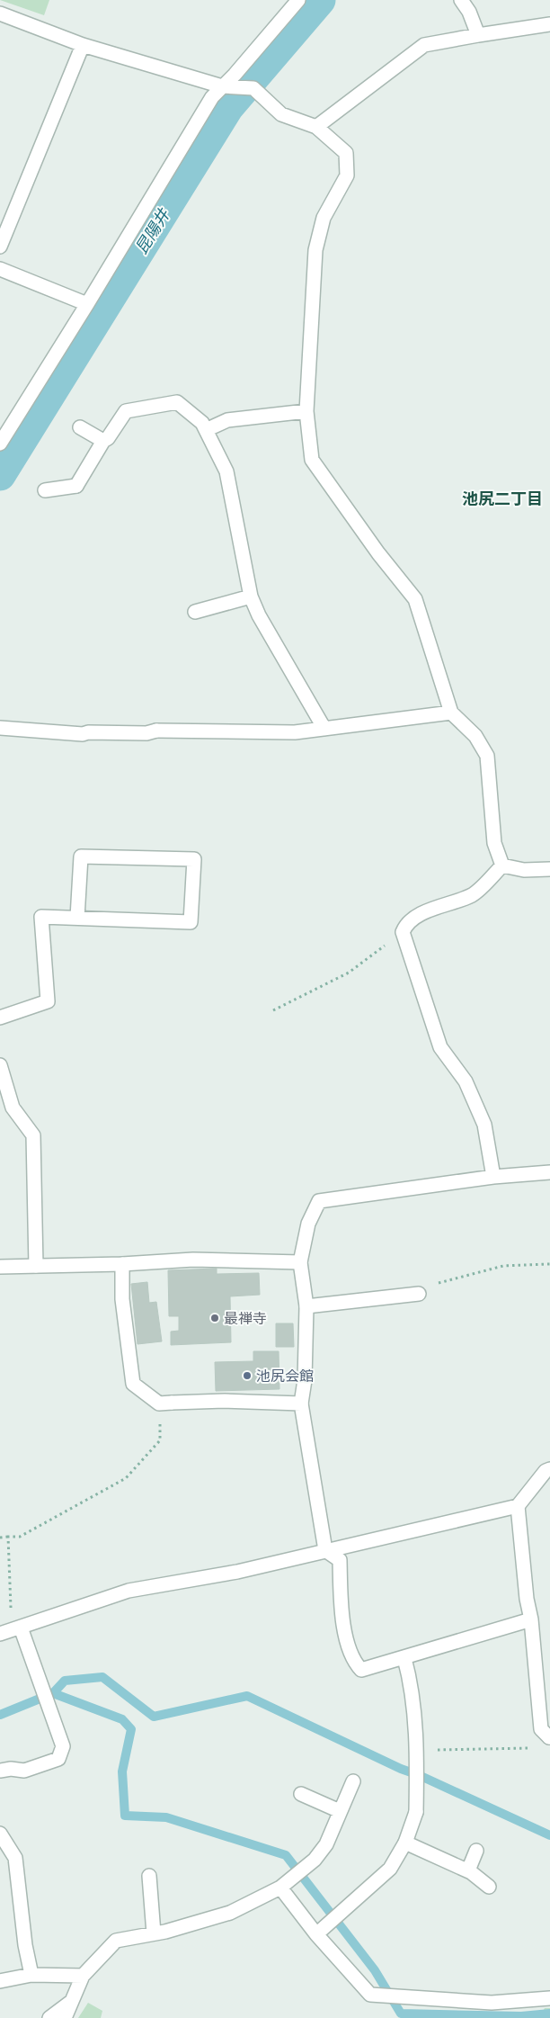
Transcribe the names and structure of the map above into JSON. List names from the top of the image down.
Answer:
{
  "districts": ["池尻二丁目"],
  "water": ["昆陽井"],
  "places": ["最禅寺", "池尻会館"]
}
